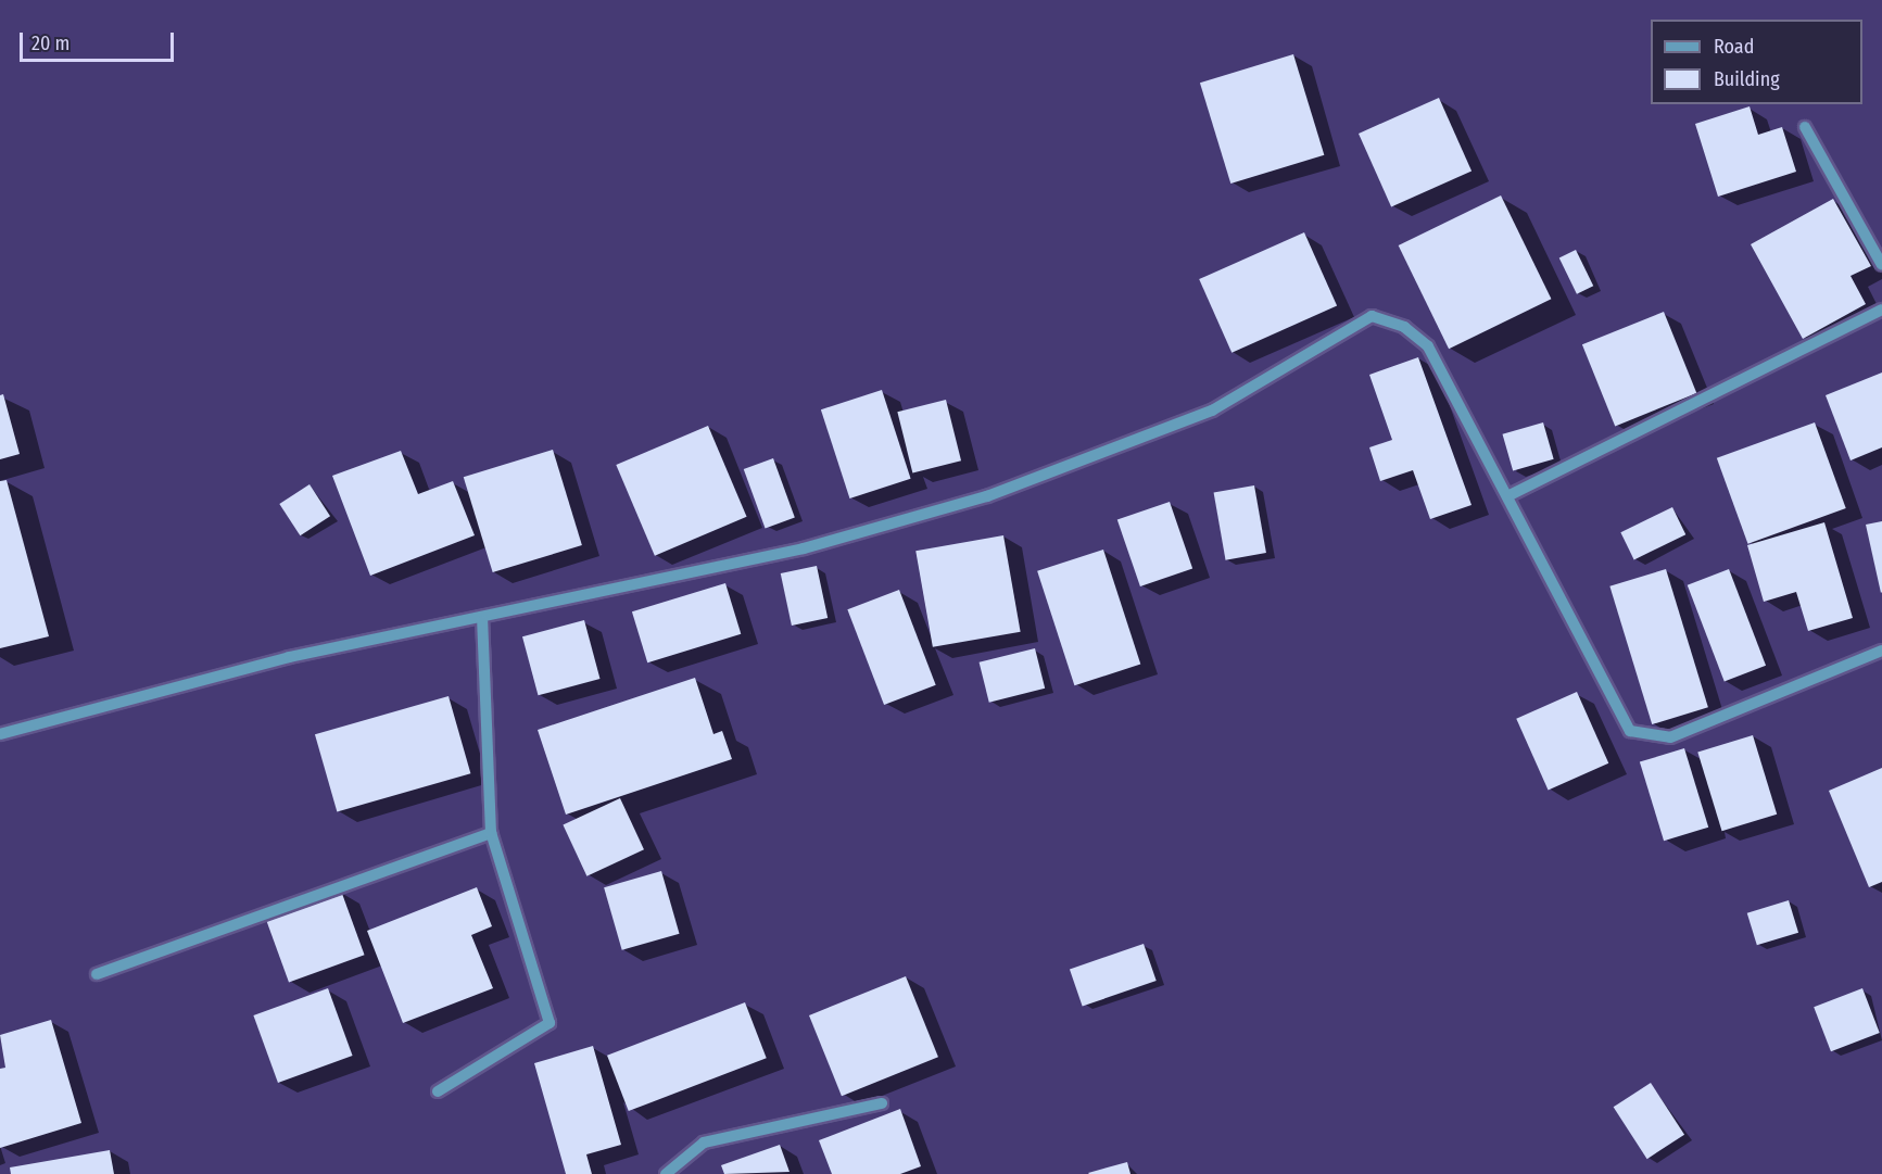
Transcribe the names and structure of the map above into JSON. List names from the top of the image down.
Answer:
{
  "legend": ["Road", "Building"],
  "scale_bar": "20 m"
}
